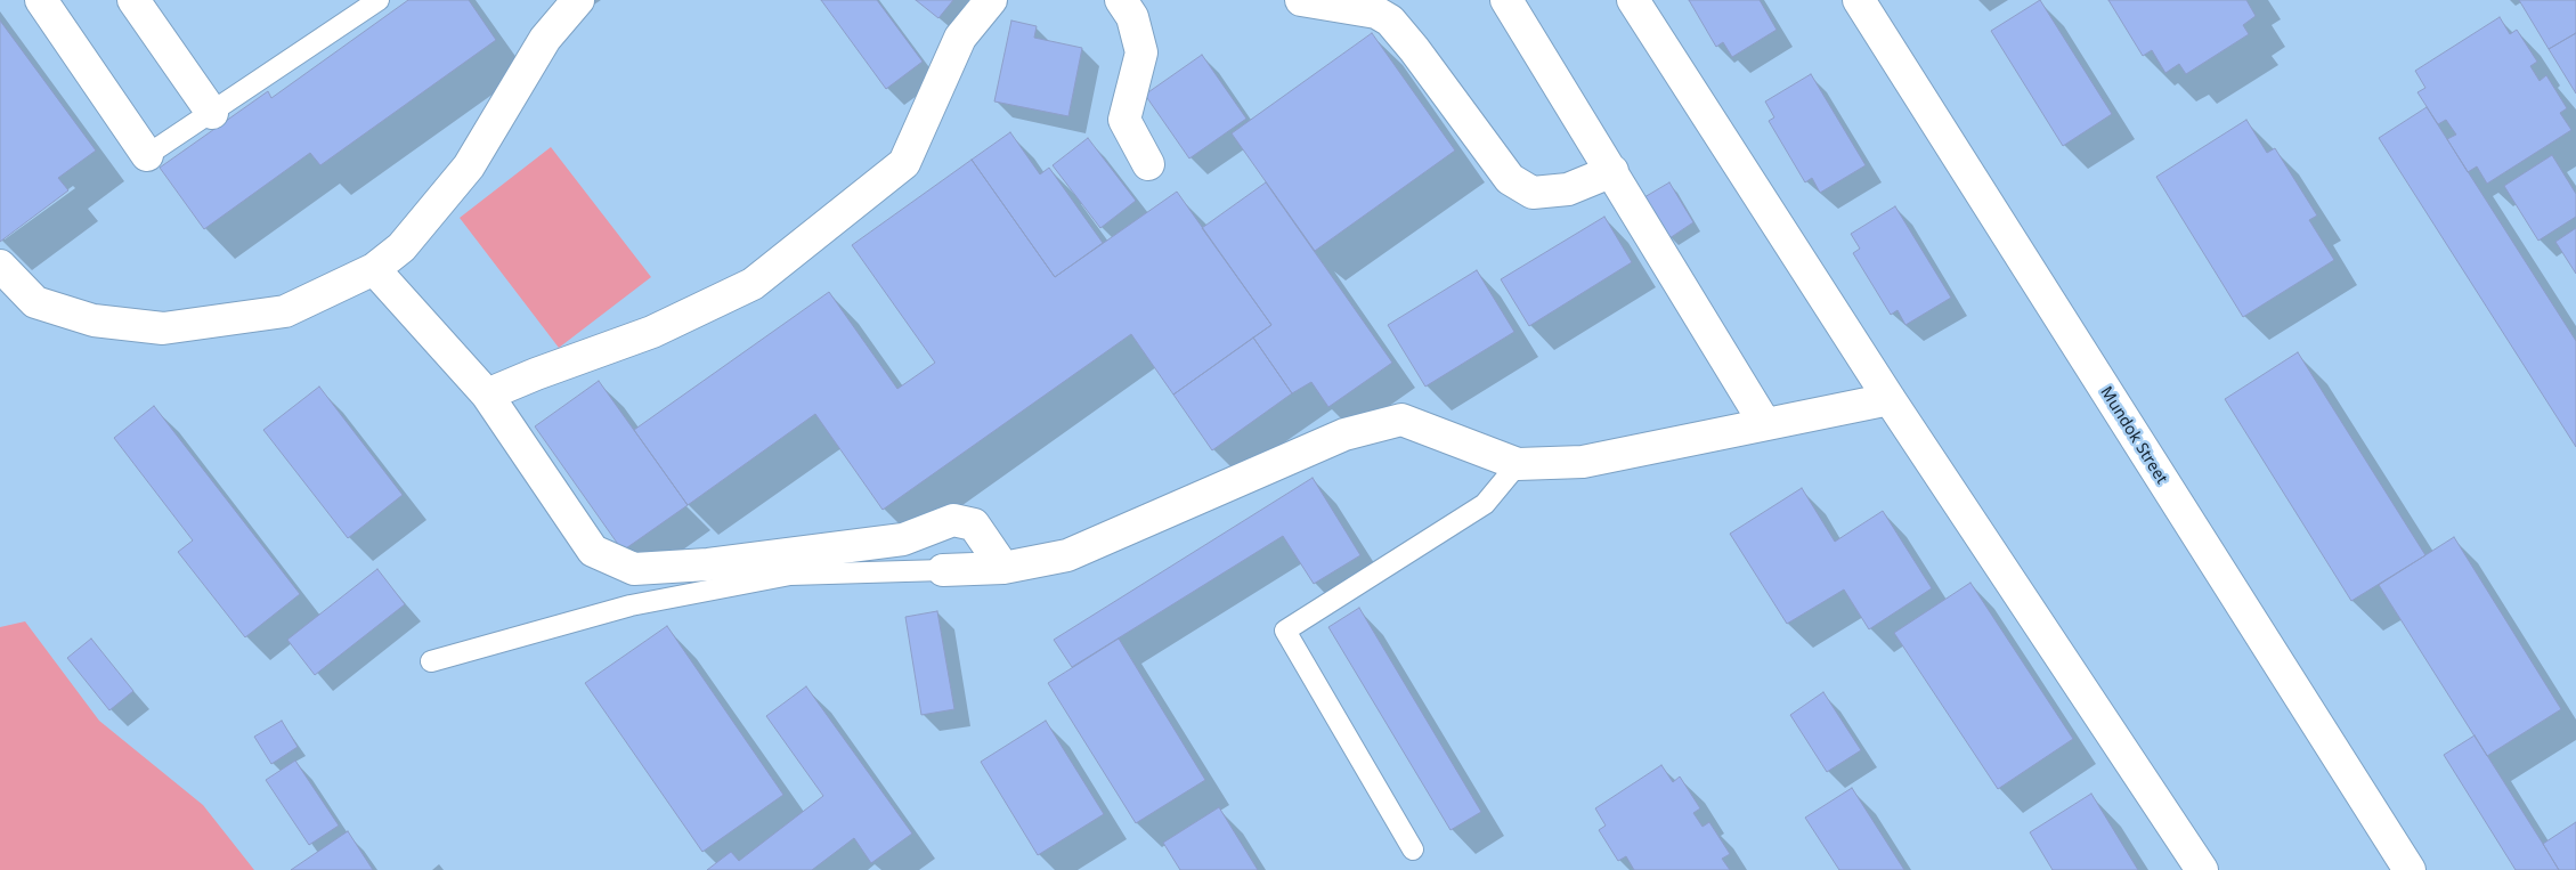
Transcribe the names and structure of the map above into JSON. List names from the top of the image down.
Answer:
{
  "streets": {
    "street": ["Mundok Street"]
  }
}
